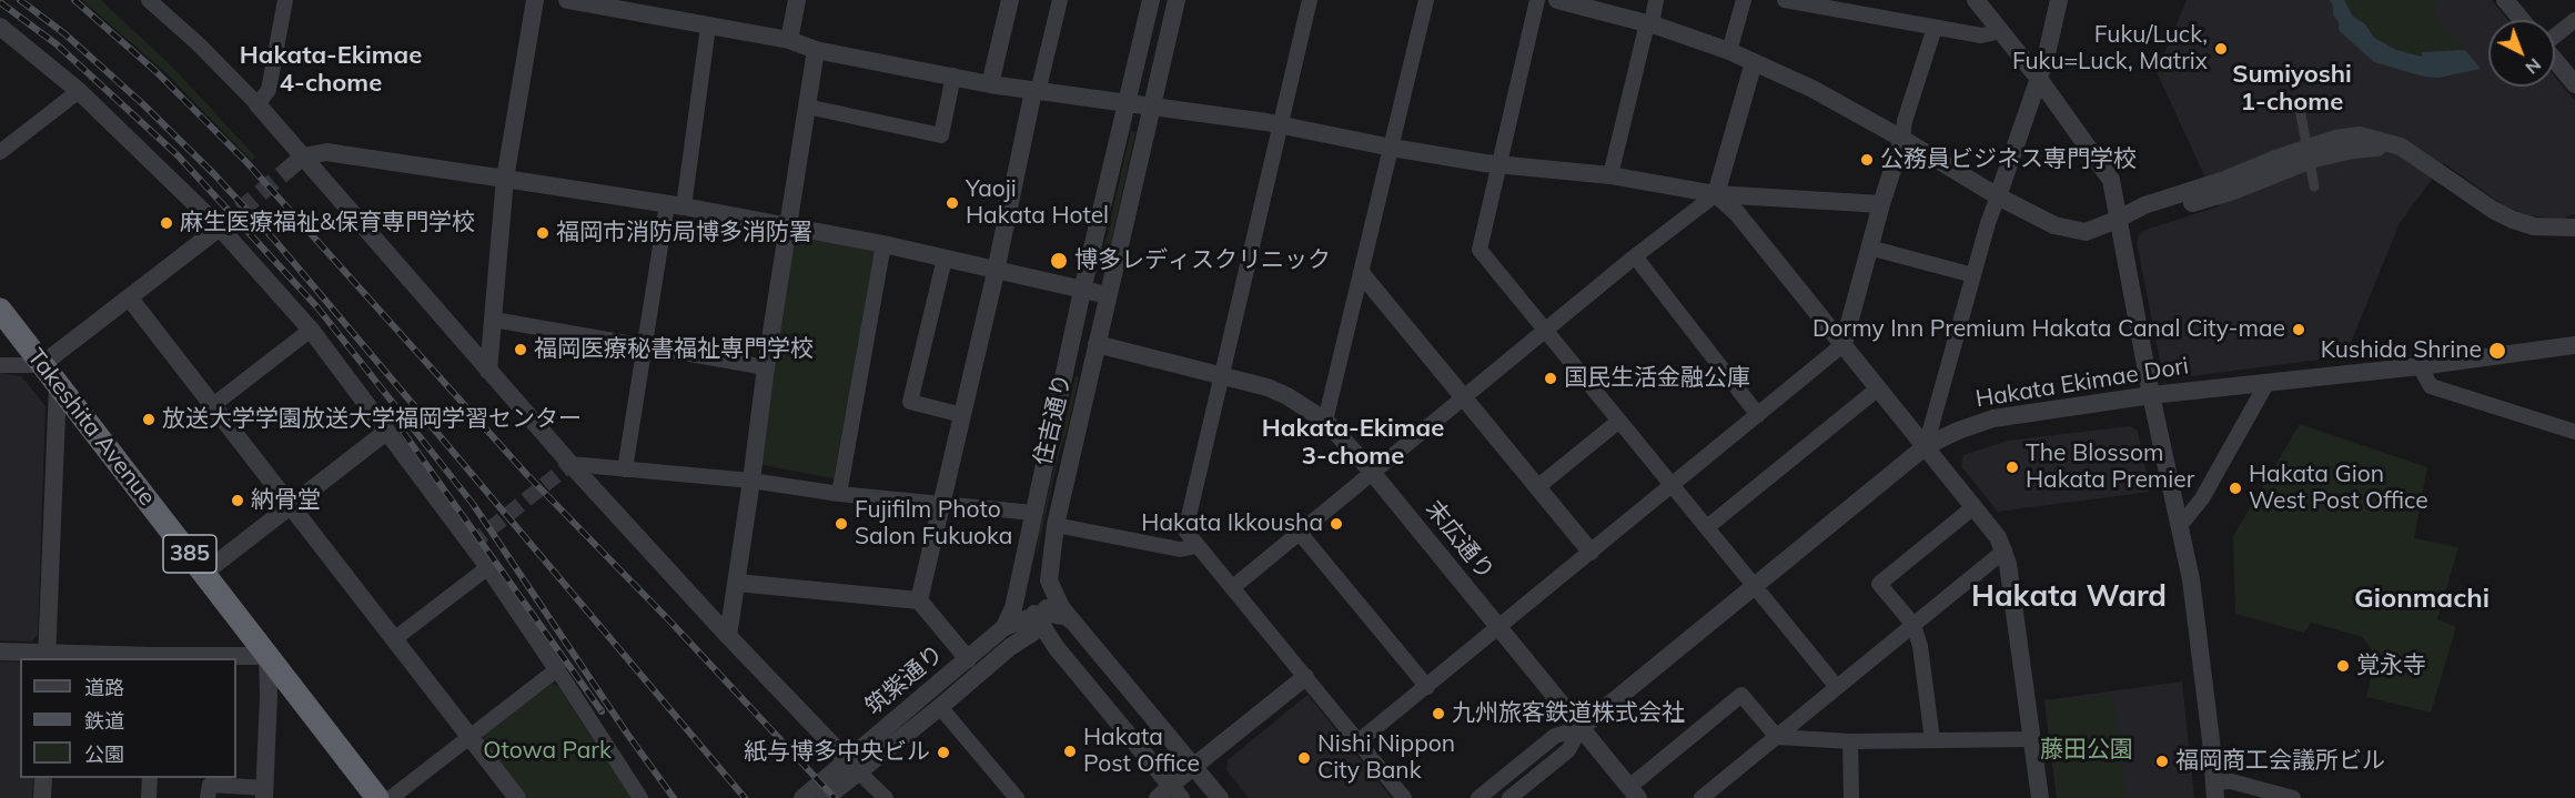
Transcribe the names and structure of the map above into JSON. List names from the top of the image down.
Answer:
{
  "streets": {
    "highway": ["Takeshita Avenue", "385"],
    "street": [
      "Hakata Ekimae Dori",
      "住吉通り",
      "末広通り",
      "筑紫通り"
    ]
  },
  "crossings": [
    ["Hakata Ekimae Dori", "末広通り"],
    ["住吉通り", "末広通り"],
    ["住吉通り", "筑紫通り"]
  ],
  "districts": [
    "Hakata-Ekimae 4-chome",
    "Sumiyoshi 1-chome",
    "Hakata-Ekimae 3-chome",
    "Hakata Ward",
    "Gionmachi"
  ],
  "parks": ["藤田公園", "Otowa Park"],
  "places": [
    "Fuku/Luck, Fuku=Luck, Matrix",
    "公務員ビジネス専門学校",
    "Yaoji Hakata Hotel",
    "麻生医療福祉&保育専門学校",
    "福岡市消防局博多消防署",
    "博多レディスクリニック",
    "Dormy Inn Premium Hakata Canal City-mae",
    "福岡医療秘書福祉専門学校",
    "Kushida Shrine",
    "国民生活金融公庫",
    "放送大学学園放送大学福岡学習センター",
    "The Blossom Hakata Premier",
    "Hakata Gion West Post Office",
    "納骨堂",
    "Fujifilm Photo Salon Fukuoka",
    "Hakata Ikkousha",
    "覚永寺",
    "九州旅客鉄道株式会社",
    "Hakata Post Office",
    "紙与博多中央ビル",
    "Nishi Nippon City Bank",
    "福岡商工会議所ビル"
  ],
  "legend": ["道路", "鉄道", "公園"],
  "north": "bottom right"
}
